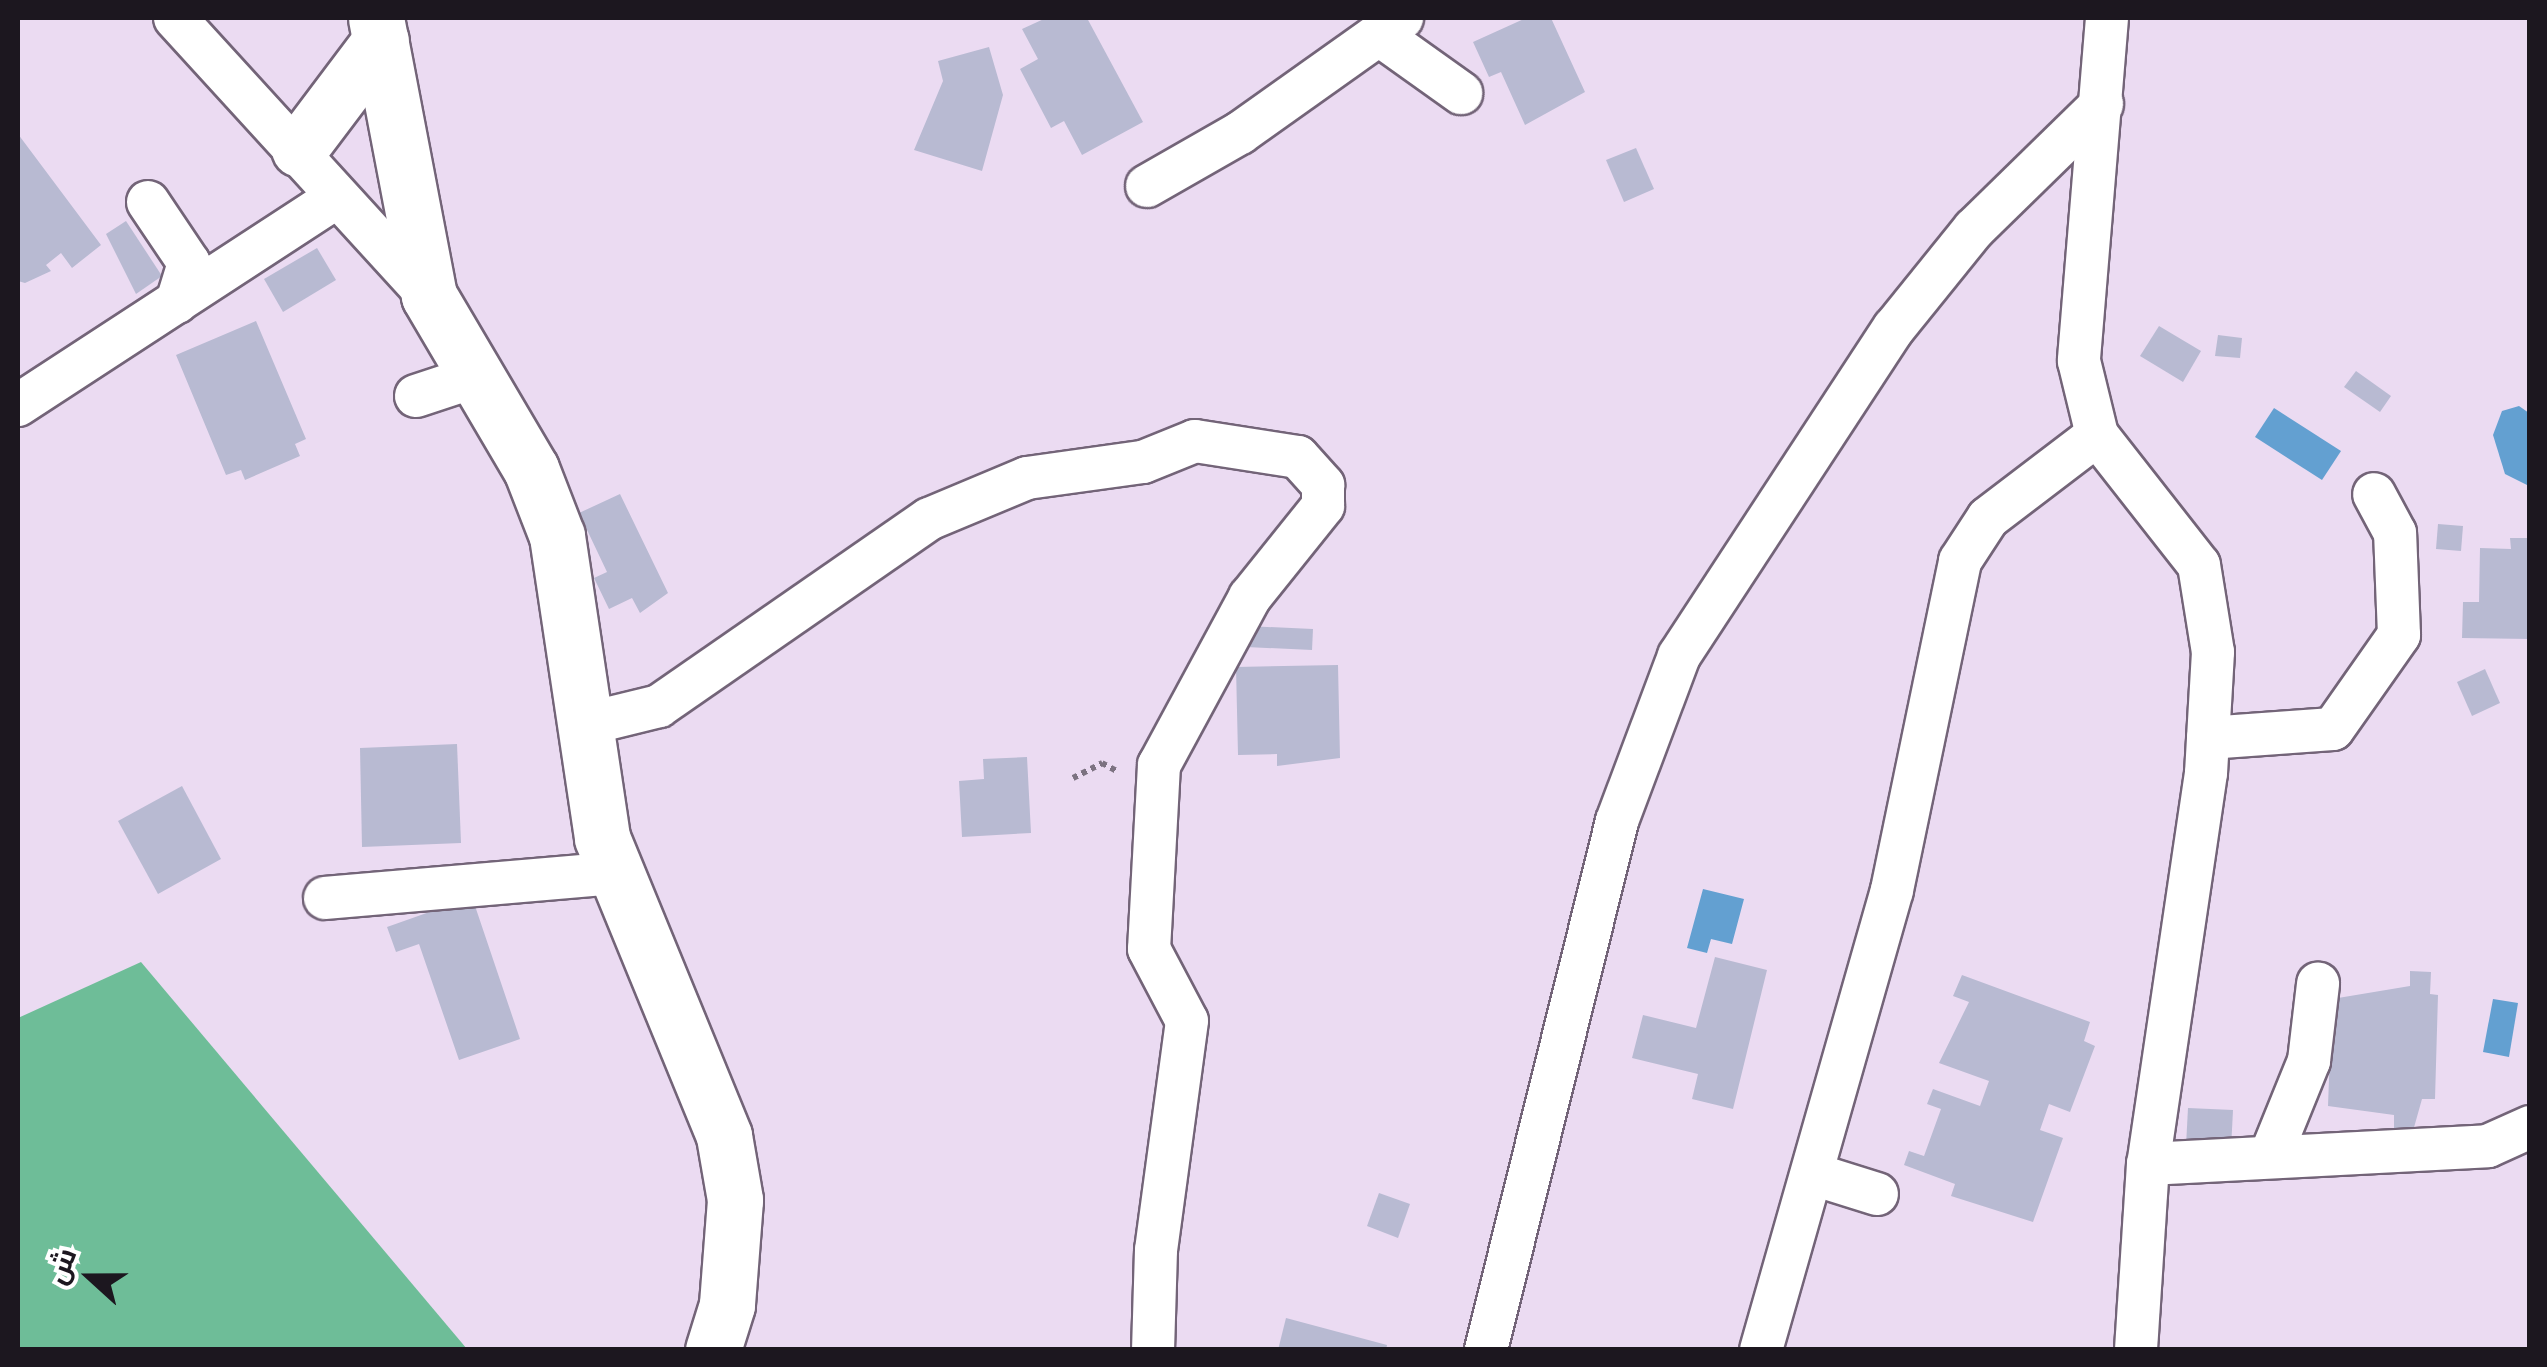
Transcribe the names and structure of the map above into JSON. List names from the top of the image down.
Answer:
{
  "north": "left"
}
